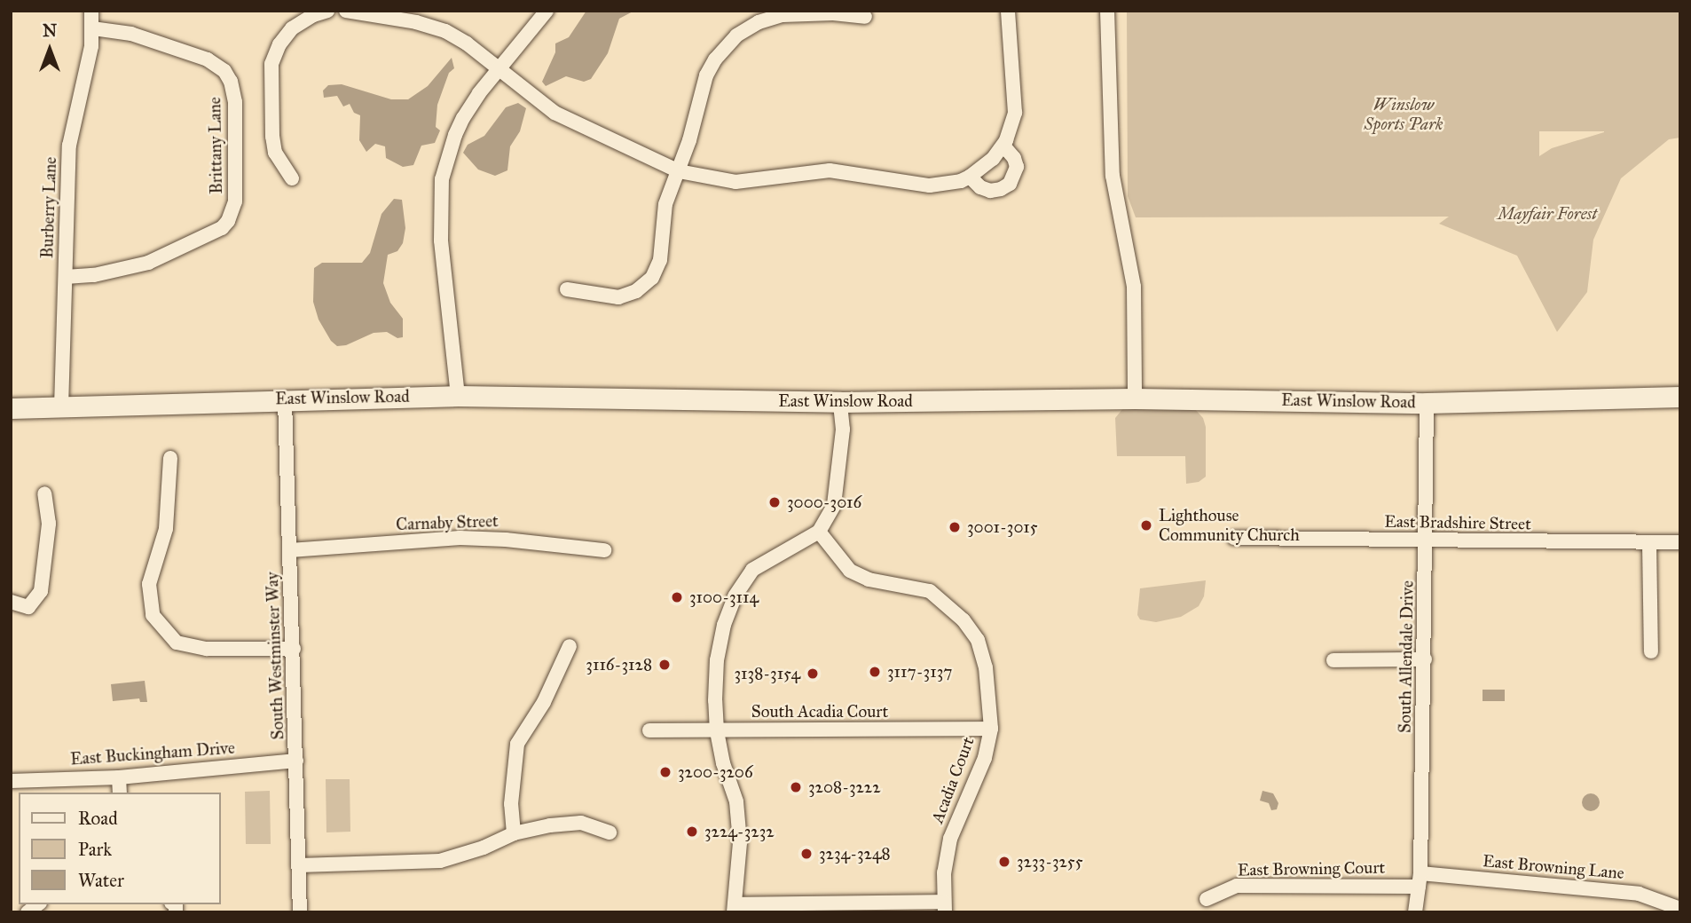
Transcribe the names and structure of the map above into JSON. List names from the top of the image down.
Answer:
{
  "streets": {
    "main road": ["East Winslow Road"],
    "street": [
      "Brittany Lane",
      "Burberry Lane",
      "Carnaby Street",
      "East Bradshire Street",
      "South Westminster Way",
      "South Allendale Drive",
      "South Acadia Court",
      "East Buckingham Drive",
      "Acadia Court",
      "East Browning Lane",
      "East Browning Court"
    ]
  },
  "crossings": [
    ["Brittany Lane", "Burberry Lane"],
    ["Burberry Lane", "East Winslow Road"],
    ["East Winslow Road", "South Westminster Way"],
    ["East Winslow Road", "South Allendale Drive"],
    ["Carnaby Street", "South Westminster Way"],
    ["East Bradshire Street", "South Allendale Drive"],
    ["South Westminster Way", "East Buckingham Drive"],
    ["South Allendale Drive", "East Browning Lane"],
    ["South Allendale Drive", "East Browning Court"],
    ["South Acadia Court", "Acadia Court"],
    ["East Browning Lane", "East Browning Court"]
  ],
  "parks": ["Winslow Sports Park", "Mayfair Forest"],
  "places": [
    "3000-3016",
    "Lighthouse Community Church",
    "3001-3015",
    "3100-3114",
    "3116-3128",
    "3117-3137",
    "3138-3154",
    "3200-3206",
    "3208-3222",
    "3224-3232",
    "3234-3248",
    "3233-3255"
  ],
  "legend": ["Road", "Park", "Water"],
  "north": "top"
}
